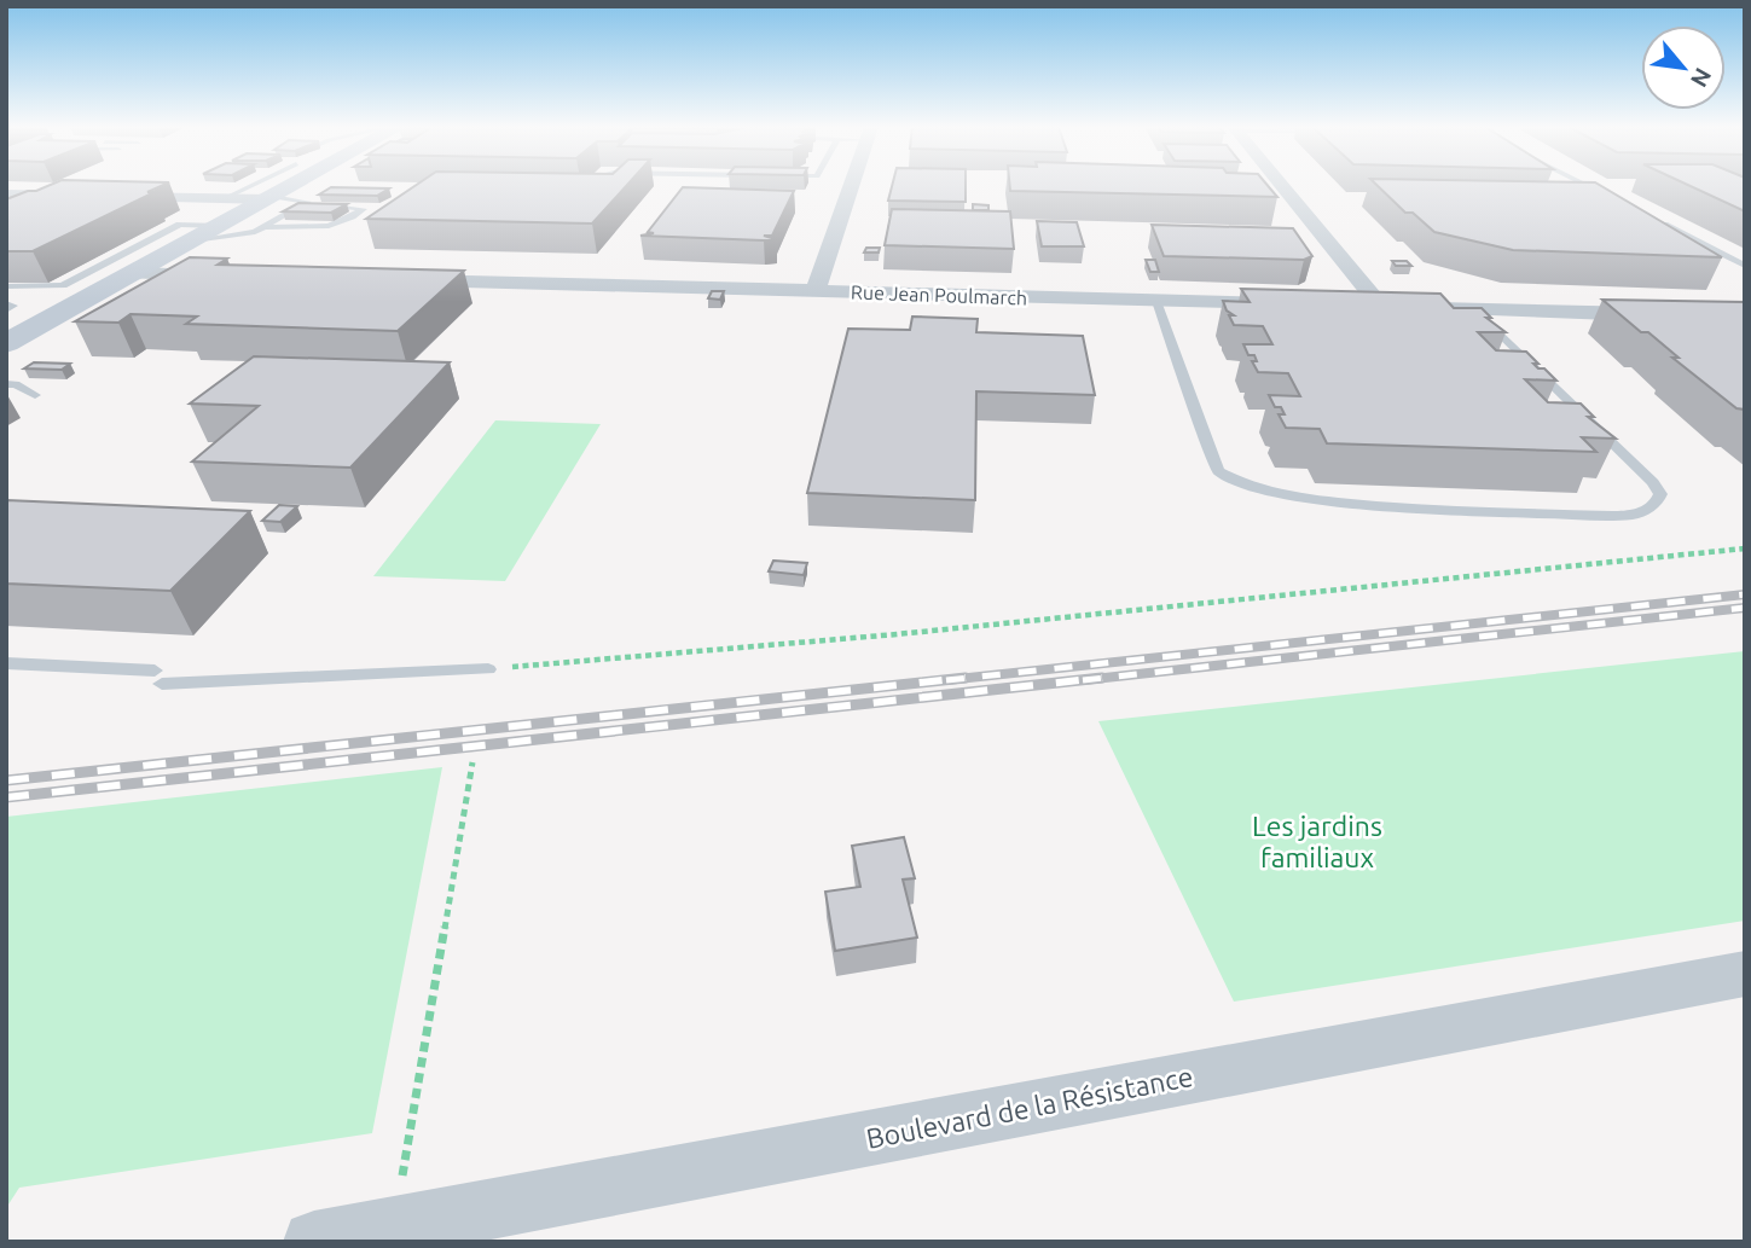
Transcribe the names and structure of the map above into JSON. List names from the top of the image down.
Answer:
{
  "streets": {
    "street": ["Rue Jean Poulmarch", "Boulevard de la Résistance"]
  },
  "parks": ["Les jardins familiaux"],
  "north": "bottom right"
}
